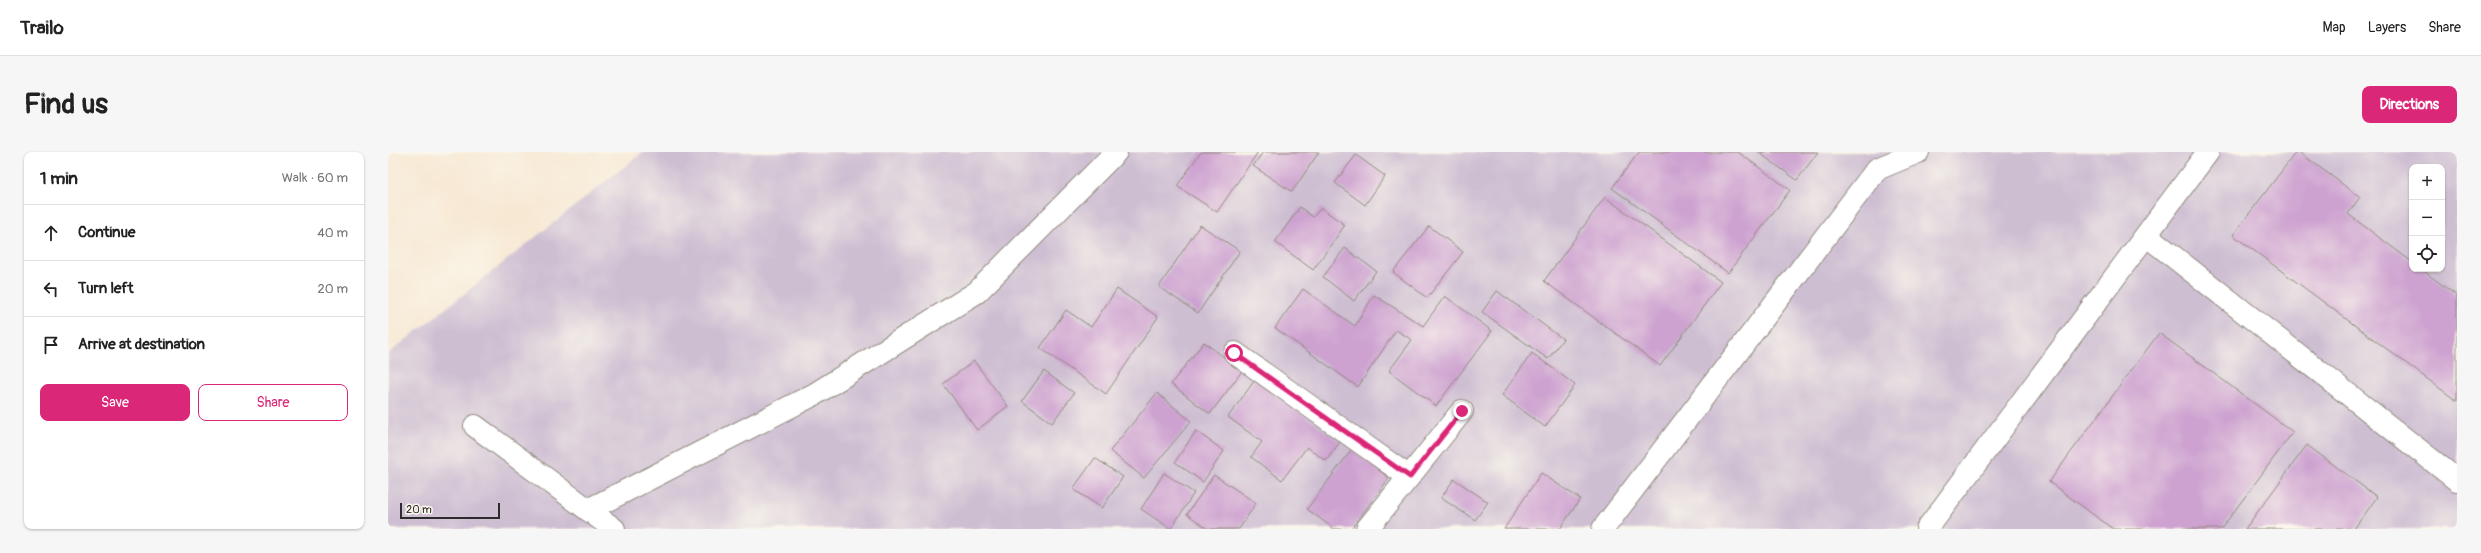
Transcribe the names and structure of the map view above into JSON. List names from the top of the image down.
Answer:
{
  "scale_bar": "20 m",
  "page": {
    "header": "Trailo",
    "nav": ["Map", "Layers", "Share"],
    "buttons": [
      "Directions",
      ["Save", "Share"]
    ],
    "title": "Find us",
    "heading": ["1 min", "Walk · 60 m"],
    "map_buttons": ["+", "−"],
    "list": [
      ["Continue", "40 m"],
      ["Turn left", "20 m"],
      "Arrive at destination"
    ],
    "scale": "20 m"
  }
}
